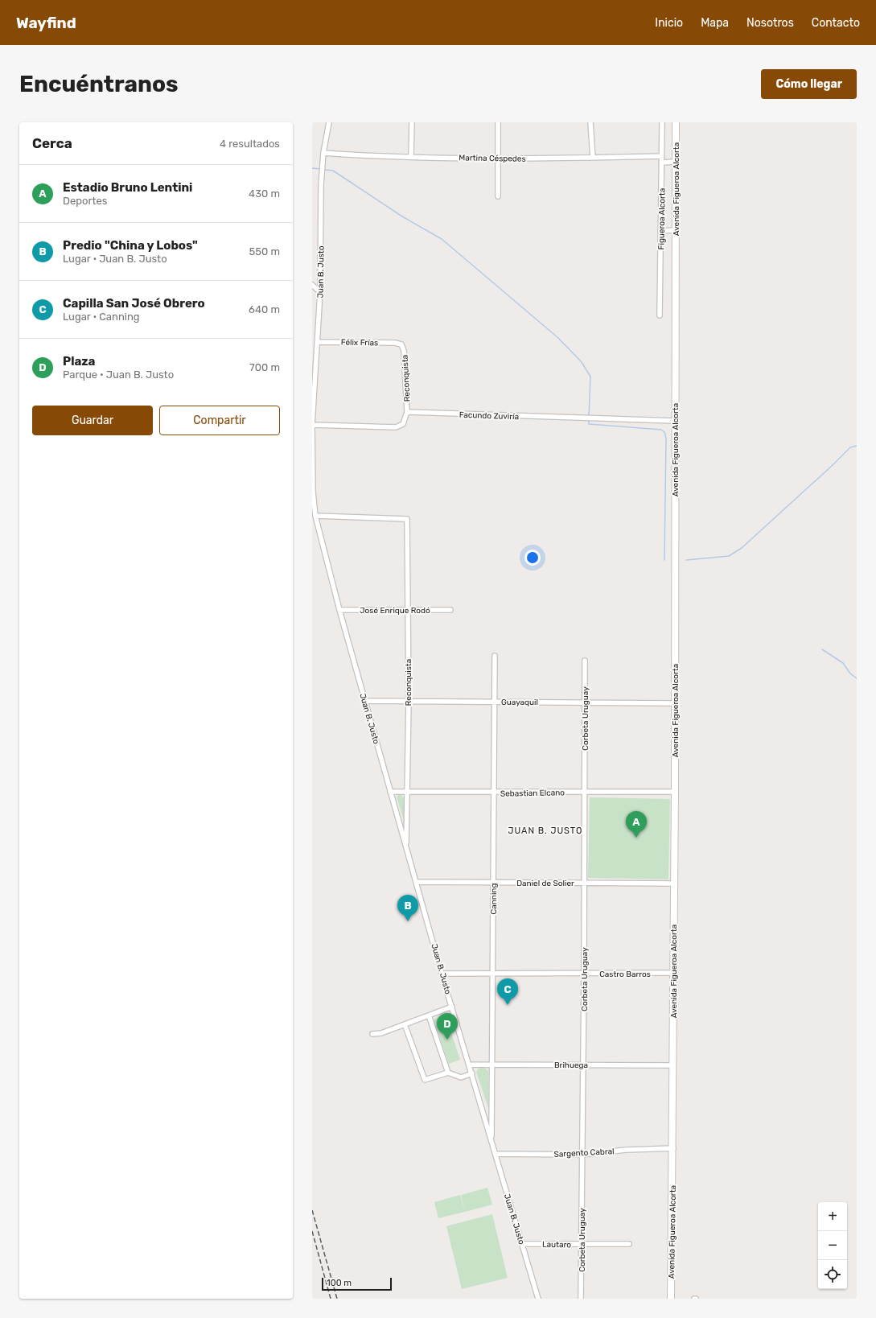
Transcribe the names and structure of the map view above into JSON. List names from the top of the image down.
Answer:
{
  "streets": {
    "main road": ["Avenida Figueroa Alcorta"],
    "street": [
      "Martina Céspedes",
      "Figueroa Alcorta",
      "Juan B. Justo",
      "Félix Frías",
      "Reconquista",
      "Facundo Zuviría",
      "José Enrique Rodó",
      "Guayaquil",
      "Corbeta Uruguay",
      "Sebastian Elcano",
      "Daniel de Solier",
      "Canning",
      "Castro Barros",
      "Brihuega",
      "Sargento Cabral",
      "Lautaro"
    ]
  },
  "crossings": [
    ["Martina Céspedes", "Figueroa Alcorta"],
    ["Martina Céspedes", "Juan B. Justo"],
    ["Avenida Figueroa Alcorta", "Facundo Zuviría"],
    ["Avenida Figueroa Alcorta", "Guayaquil"],
    ["Avenida Figueroa Alcorta", "Sebastian Elcano"],
    ["Avenida Figueroa Alcorta", "Daniel de Solier"],
    ["Avenida Figueroa Alcorta", "Castro Barros"],
    ["Avenida Figueroa Alcorta", "Brihuega"],
    ["Avenida Figueroa Alcorta", "Sargento Cabral"],
    ["Juan B. Justo", "Félix Frías"],
    ["Juan B. Justo", "Reconquista"],
    ["Juan B. Justo", "José Enrique Rodó"],
    ["Juan B. Justo", "Guayaquil"],
    ["Juan B. Justo", "Sebastian Elcano"],
    ["Juan B. Justo", "Daniel de Solier"],
    ["Juan B. Justo", "Canning"],
    ["Juan B. Justo", "Castro Barros"],
    ["Juan B. Justo", "Brihuega"],
    ["Juan B. Justo", "Sargento Cabral"],
    ["Juan B. Justo", "Lautaro"],
    ["Félix Frías", "Reconquista"],
    ["Reconquista", "Facundo Zuviría"],
    ["Reconquista", "José Enrique Rodó"],
    ["Reconquista", "Guayaquil"],
    ["Reconquista", "Sebastian Elcano"],
    ["Guayaquil", "Corbeta Uruguay"],
    ["Guayaquil", "Canning"],
    ["Corbeta Uruguay", "Sebastian Elcano"],
    ["Corbeta Uruguay", "Daniel de Solier"],
    ["Corbeta Uruguay", "Castro Barros"],
    ["Corbeta Uruguay", "Brihuega"],
    ["Corbeta Uruguay", "Sargento Cabral"],
    ["Corbeta Uruguay", "Lautaro"],
    ["Sebastian Elcano", "Canning"],
    ["Daniel de Solier", "Canning"],
    ["Canning", "Castro Barros"],
    ["Canning", "Brihuega"]
  ],
  "districts": ["JUAN B. JUSTO"],
  "scale_bar": "100 m",
  "page": {
    "header": "Wayfind",
    "nav": [
      "Inicio",
      "Mapa",
      "Nosotros",
      "Contacto"
    ],
    "buttons": [
      "Cómo llegar",
      ["Guardar", "Compartir"]
    ],
    "title": "Encuéntranos",
    "heading": ["Cerca", "4 resultados"],
    "list": [
      {
        "mark": "A",
        "name": "Estadio Bruno Lentini",
        "note": "Deportes",
        "value": "430 m"
      },
      {
        "mark": "B",
        "name": "Predio \"China y Lobos\"",
        "note": "Lugar · Juan B. Justo",
        "value": "550 m"
      },
      {
        "mark": "C",
        "name": "Capilla San José Obrero",
        "note": "Lugar · Canning",
        "value": "640 m"
      },
      {
        "mark": "D",
        "name": "Plaza",
        "note": "Parque · Juan B. Justo",
        "value": "700 m"
      }
    ],
    "pins": [
      "A",
      "B",
      "C",
      "D"
    ],
    "map_buttons": ["+", "−"],
    "scale": "100 m"
  }
}
